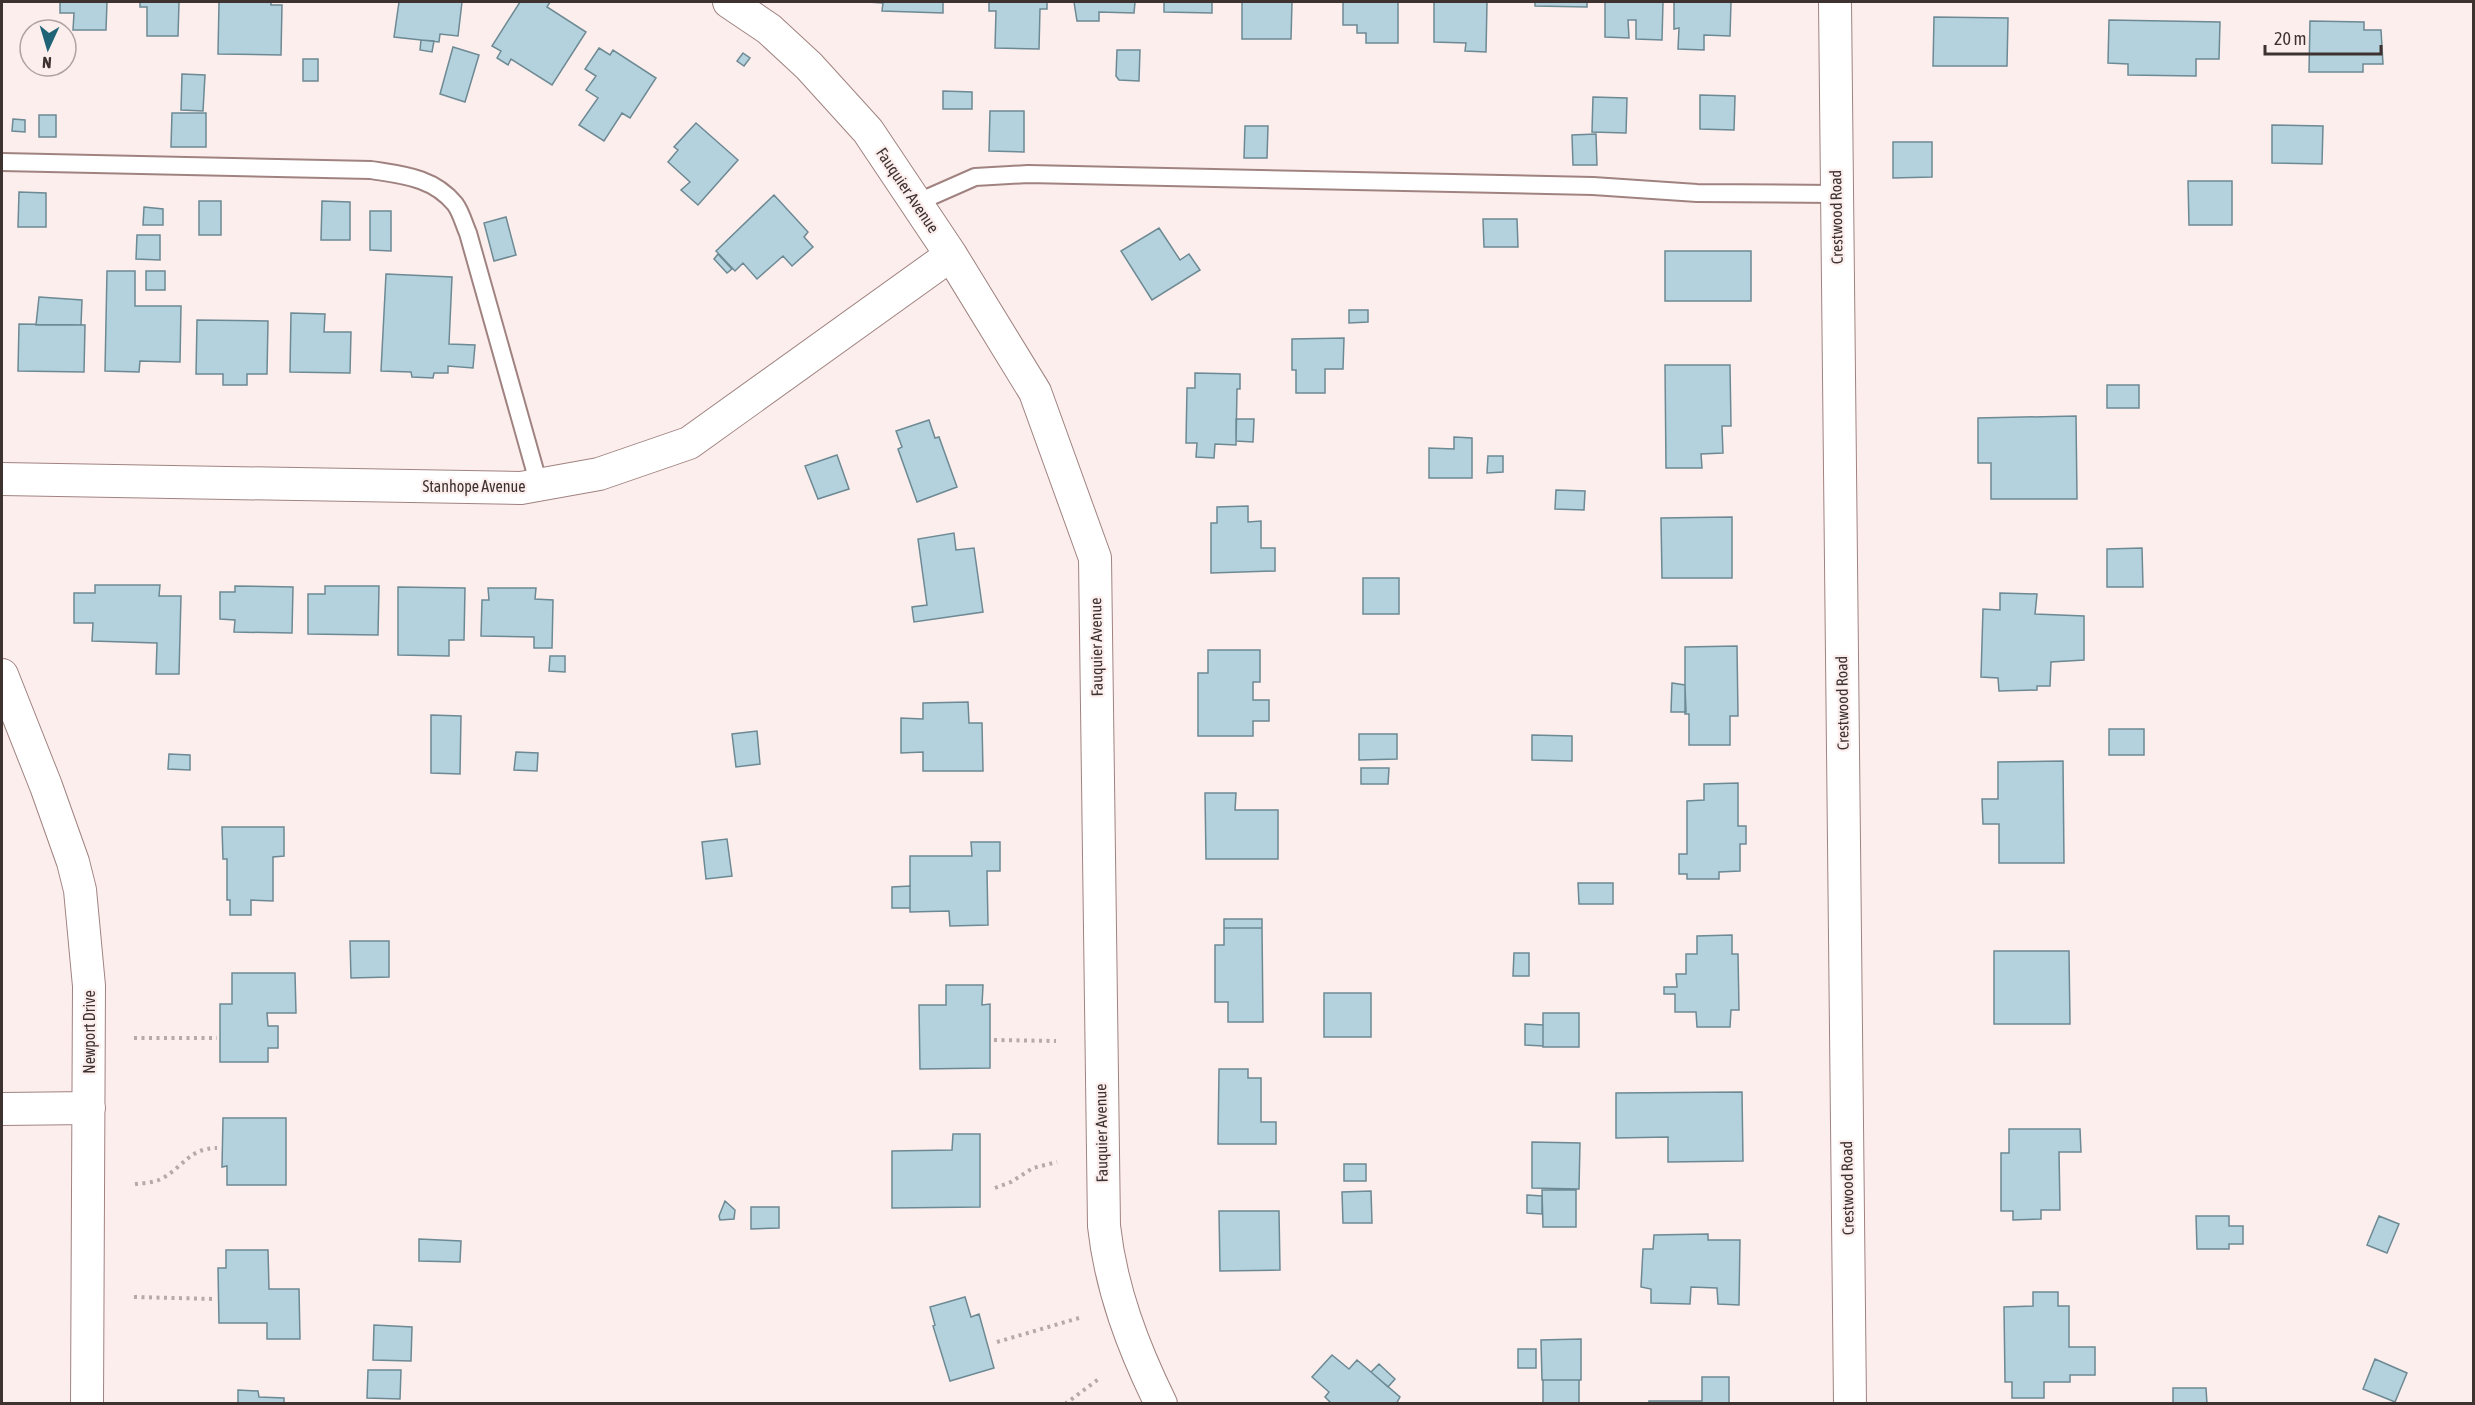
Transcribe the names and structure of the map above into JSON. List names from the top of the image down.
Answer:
{
  "streets": {
    "street": [
      "Fauquier Avenue",
      "Crestwood Road",
      "Stanhope Avenue",
      "Newport Drive"
    ]
  },
  "crossings": [
    ["Fauquier Avenue", "Stanhope Avenue"]
  ],
  "scale_bar": "20 m",
  "north": "bottom"
}
